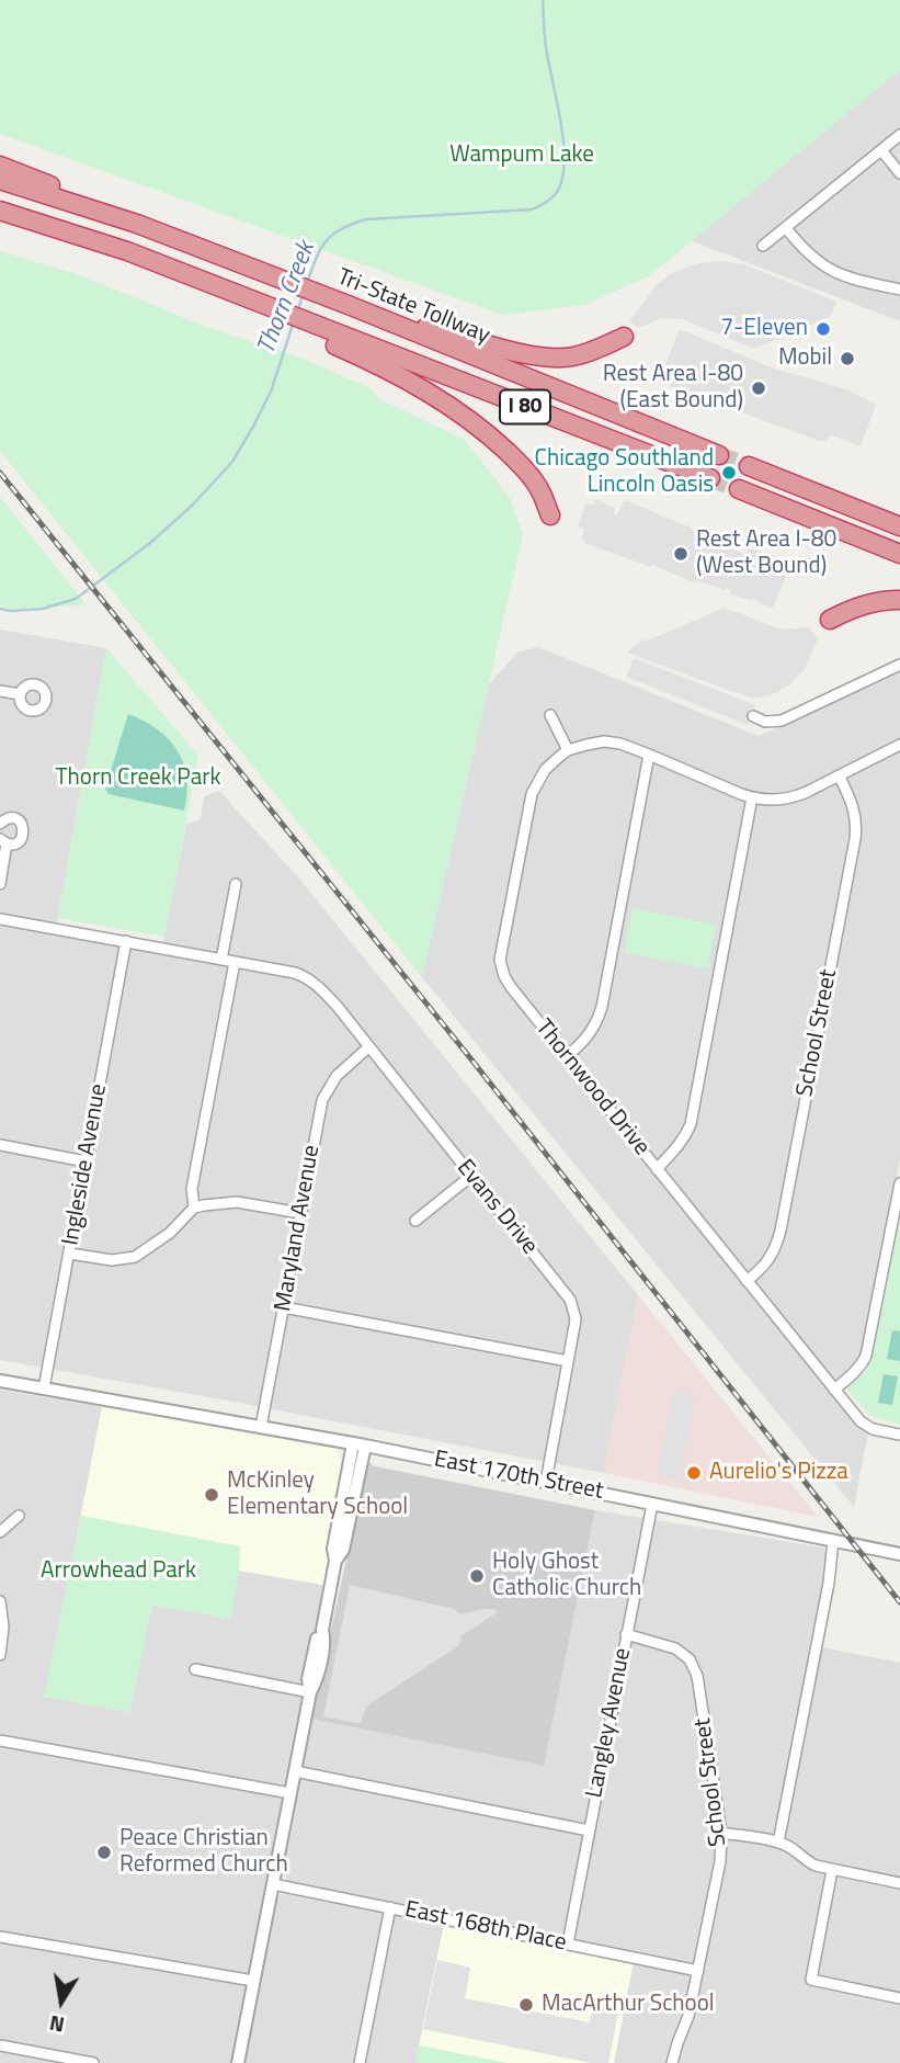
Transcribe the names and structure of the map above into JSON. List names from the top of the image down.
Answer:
{
  "streets": {
    "highway": ["Tri-State Tollway", "I 80"],
    "street": [
      "School Street",
      "Thornwood Drive",
      "Ingleside Avenue",
      "Evans Drive",
      "Maryland Avenue",
      "East 170th Street",
      "Langley Avenue",
      "East 168th Place"
    ]
  },
  "crossings": [
    ["School Street", "Thornwood Drive"],
    ["School Street", "Langley Avenue"],
    ["School Street", "East 168th Place"],
    ["Ingleside Avenue", "East 170th Street"],
    ["Evans Drive", "Maryland Avenue"],
    ["Evans Drive", "East 170th Street"],
    ["Maryland Avenue", "East 170th Street"],
    ["East 170th Street", "Langley Avenue"],
    ["Langley Avenue", "East 168th Place"]
  ],
  "water": ["Thorn Creek"],
  "parks": ["Wampum Lake", "Thorn Creek Park", "Arrowhead Park"],
  "places": [
    "7-Eleven",
    "Mobil",
    "Rest Area I-80 (East Bound)",
    "Chicago Southland Lincoln Oasis",
    "Rest Area I-80 (West Bound)",
    "Aurelio's Pizza",
    "McKinley Elementary School",
    "Holy Ghost Catholic Church",
    "Peace Christian Reformed Church",
    "MacArthur School"
  ],
  "north": "bottom"
}
